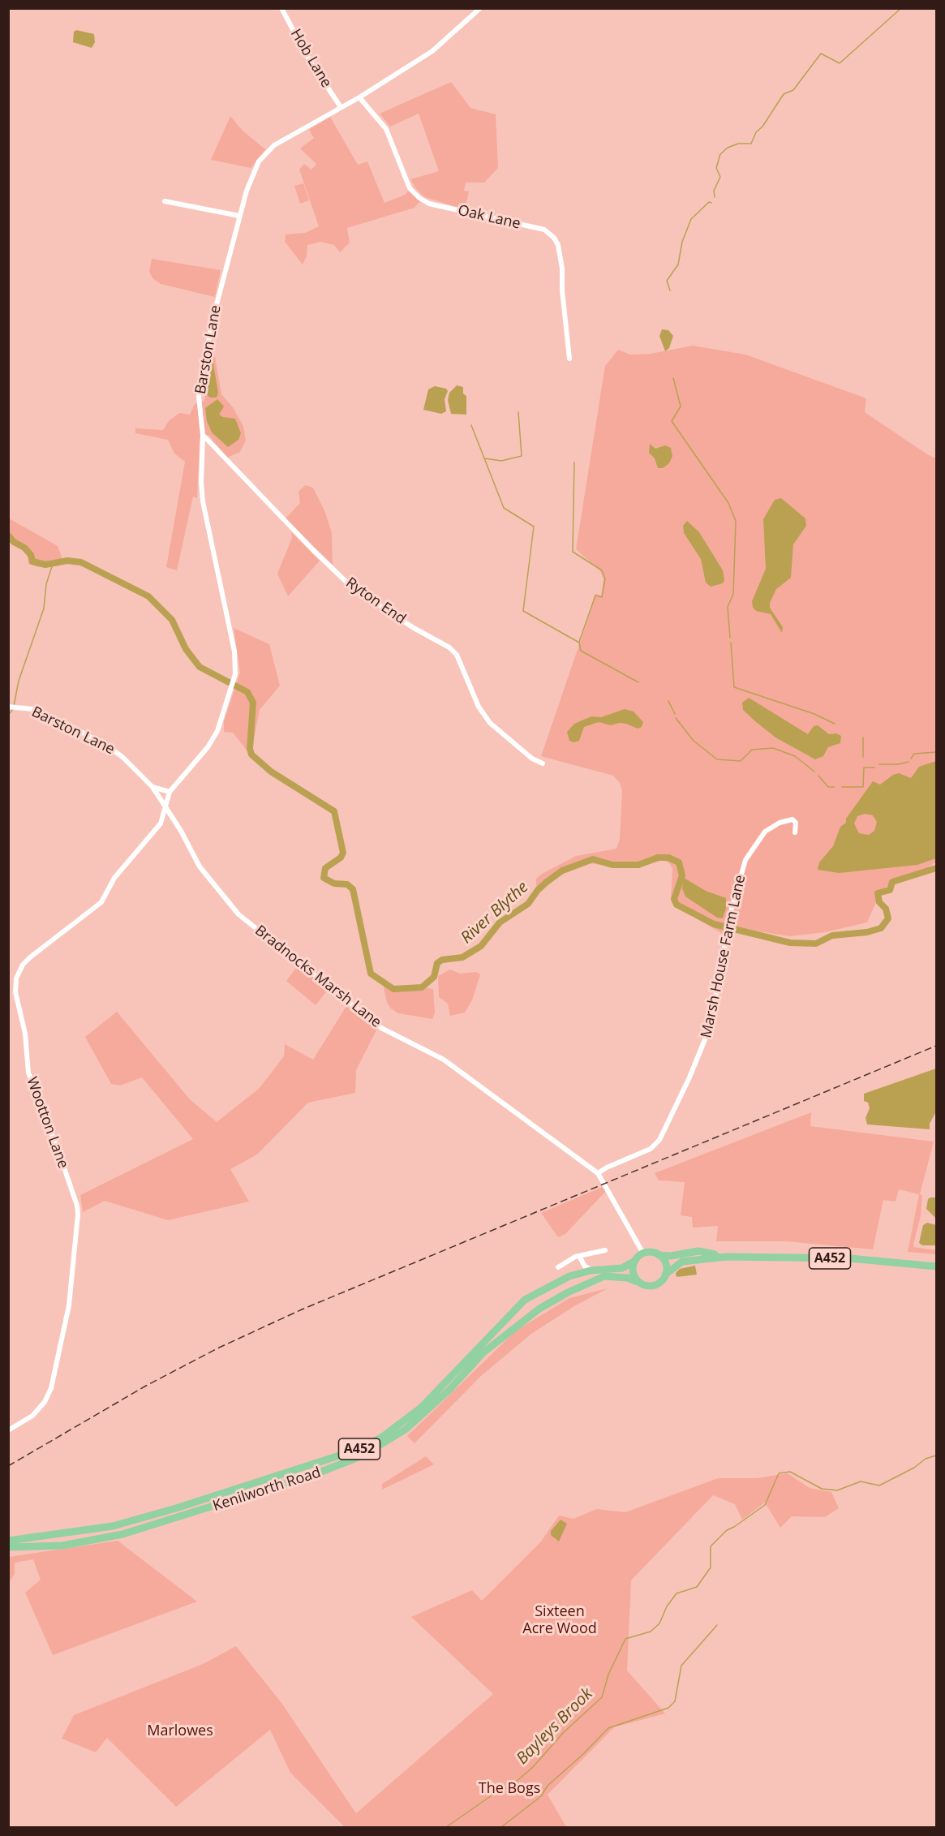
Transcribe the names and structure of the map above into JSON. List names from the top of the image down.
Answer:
{
  "streets": {
    "highway": ["A452", "Kenilworth Road"],
    "street": [
      "Hob Lane",
      "Oak Lane",
      "Barston Lane",
      "Ryton End",
      "Marsh House Farm Lane",
      "Bradnocks Marsh Lane",
      "Wootton Lane"
    ]
  },
  "crossings": [
    ["Hob Lane", "Barston Lane"],
    ["Oak Lane", "Barston Lane"],
    ["Barston Lane", "Ryton End"],
    ["Barston Lane", "Bradnocks Marsh Lane"],
    ["Barston Lane", "Wootton Lane"],
    ["Marsh House Farm Lane", "Bradnocks Marsh Lane"],
    ["Bradnocks Marsh Lane", "Wootton Lane"],
    ["Bradnocks Marsh Lane", "A452"],
    ["Bradnocks Marsh Lane", "Kenilworth Road"],
    ["A452", "Kenilworth Road"]
  ],
  "water": ["River Blythe", "Bayleys Brook"],
  "parks": ["Sixteen Acre Wood", "Marlowes", "The Bogs"]
}
